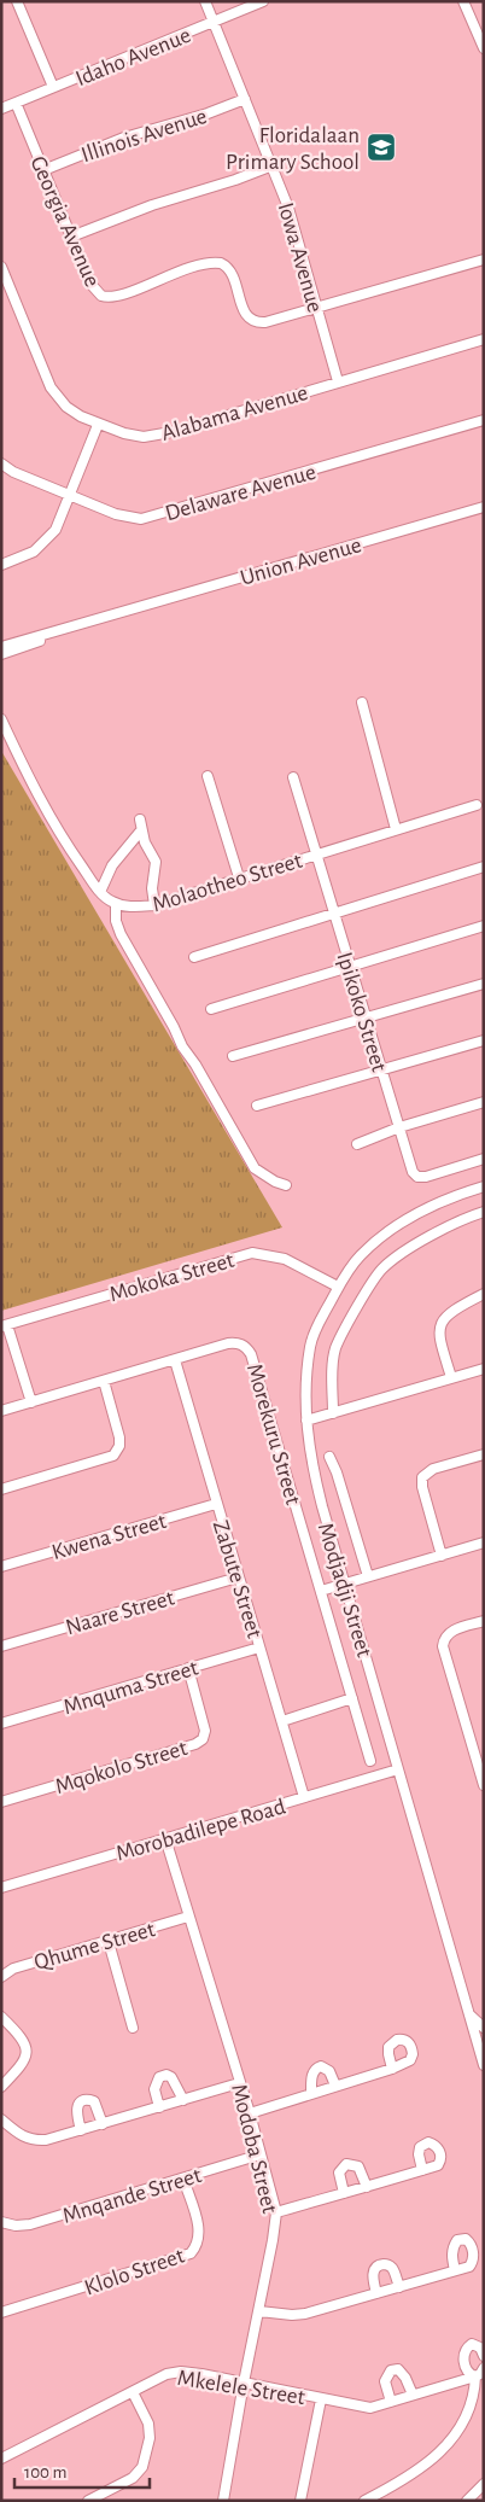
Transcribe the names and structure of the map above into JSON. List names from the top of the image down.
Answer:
{
  "streets": {
    "street": [
      "Idaho Avenue",
      "Illinois Avenue",
      "Georgia Avenue",
      "Iowa Avenue",
      "Alabama Avenue",
      "Delaware Avenue",
      "Union Avenue",
      "Molaotheo Street",
      "Ipikoko Street",
      "Mokoka Street",
      "Morekuru Street",
      "Kwena Street",
      "Zabute Street",
      "Modjadji Street",
      "Naare Street",
      "Mnquma Street",
      "Mqokolo Street",
      "Morobadilepe Road",
      "Qhume Street",
      "Modoba Street",
      "Mnqande Street",
      "Klolo Street",
      "Mkelele Street"
    ]
  },
  "crossings": [
    ["Idaho Avenue", "Georgia Avenue"],
    ["Idaho Avenue", "Iowa Avenue"],
    ["Illinois Avenue", "Georgia Avenue"],
    ["Illinois Avenue", "Iowa Avenue"],
    ["Georgia Avenue", "Iowa Avenue"],
    ["Iowa Avenue", "Alabama Avenue"],
    ["Molaotheo Street", "Ipikoko Street"],
    ["Mokoka Street", "Modjadji Street"],
    ["Morekuru Street", "Zabute Street"],
    ["Kwena Street", "Zabute Street"],
    ["Zabute Street", "Naare Street"],
    ["Zabute Street", "Mnquma Street"],
    ["Zabute Street", "Morobadilepe Road"],
    ["Modjadji Street", "Morobadilepe Road"],
    ["Mnquma Street", "Mqokolo Street"],
    ["Morobadilepe Road", "Modoba Street"],
    ["Qhume Street", "Modoba Street"],
    ["Modoba Street", "Mnqande Street"],
    ["Modoba Street", "Mkelele Street"],
    ["Mnqande Street", "Klolo Street"]
  ],
  "places": {
    "school or university": ["Floridalaan Primary School"]
  },
  "scale_bar": "100 m"
}
